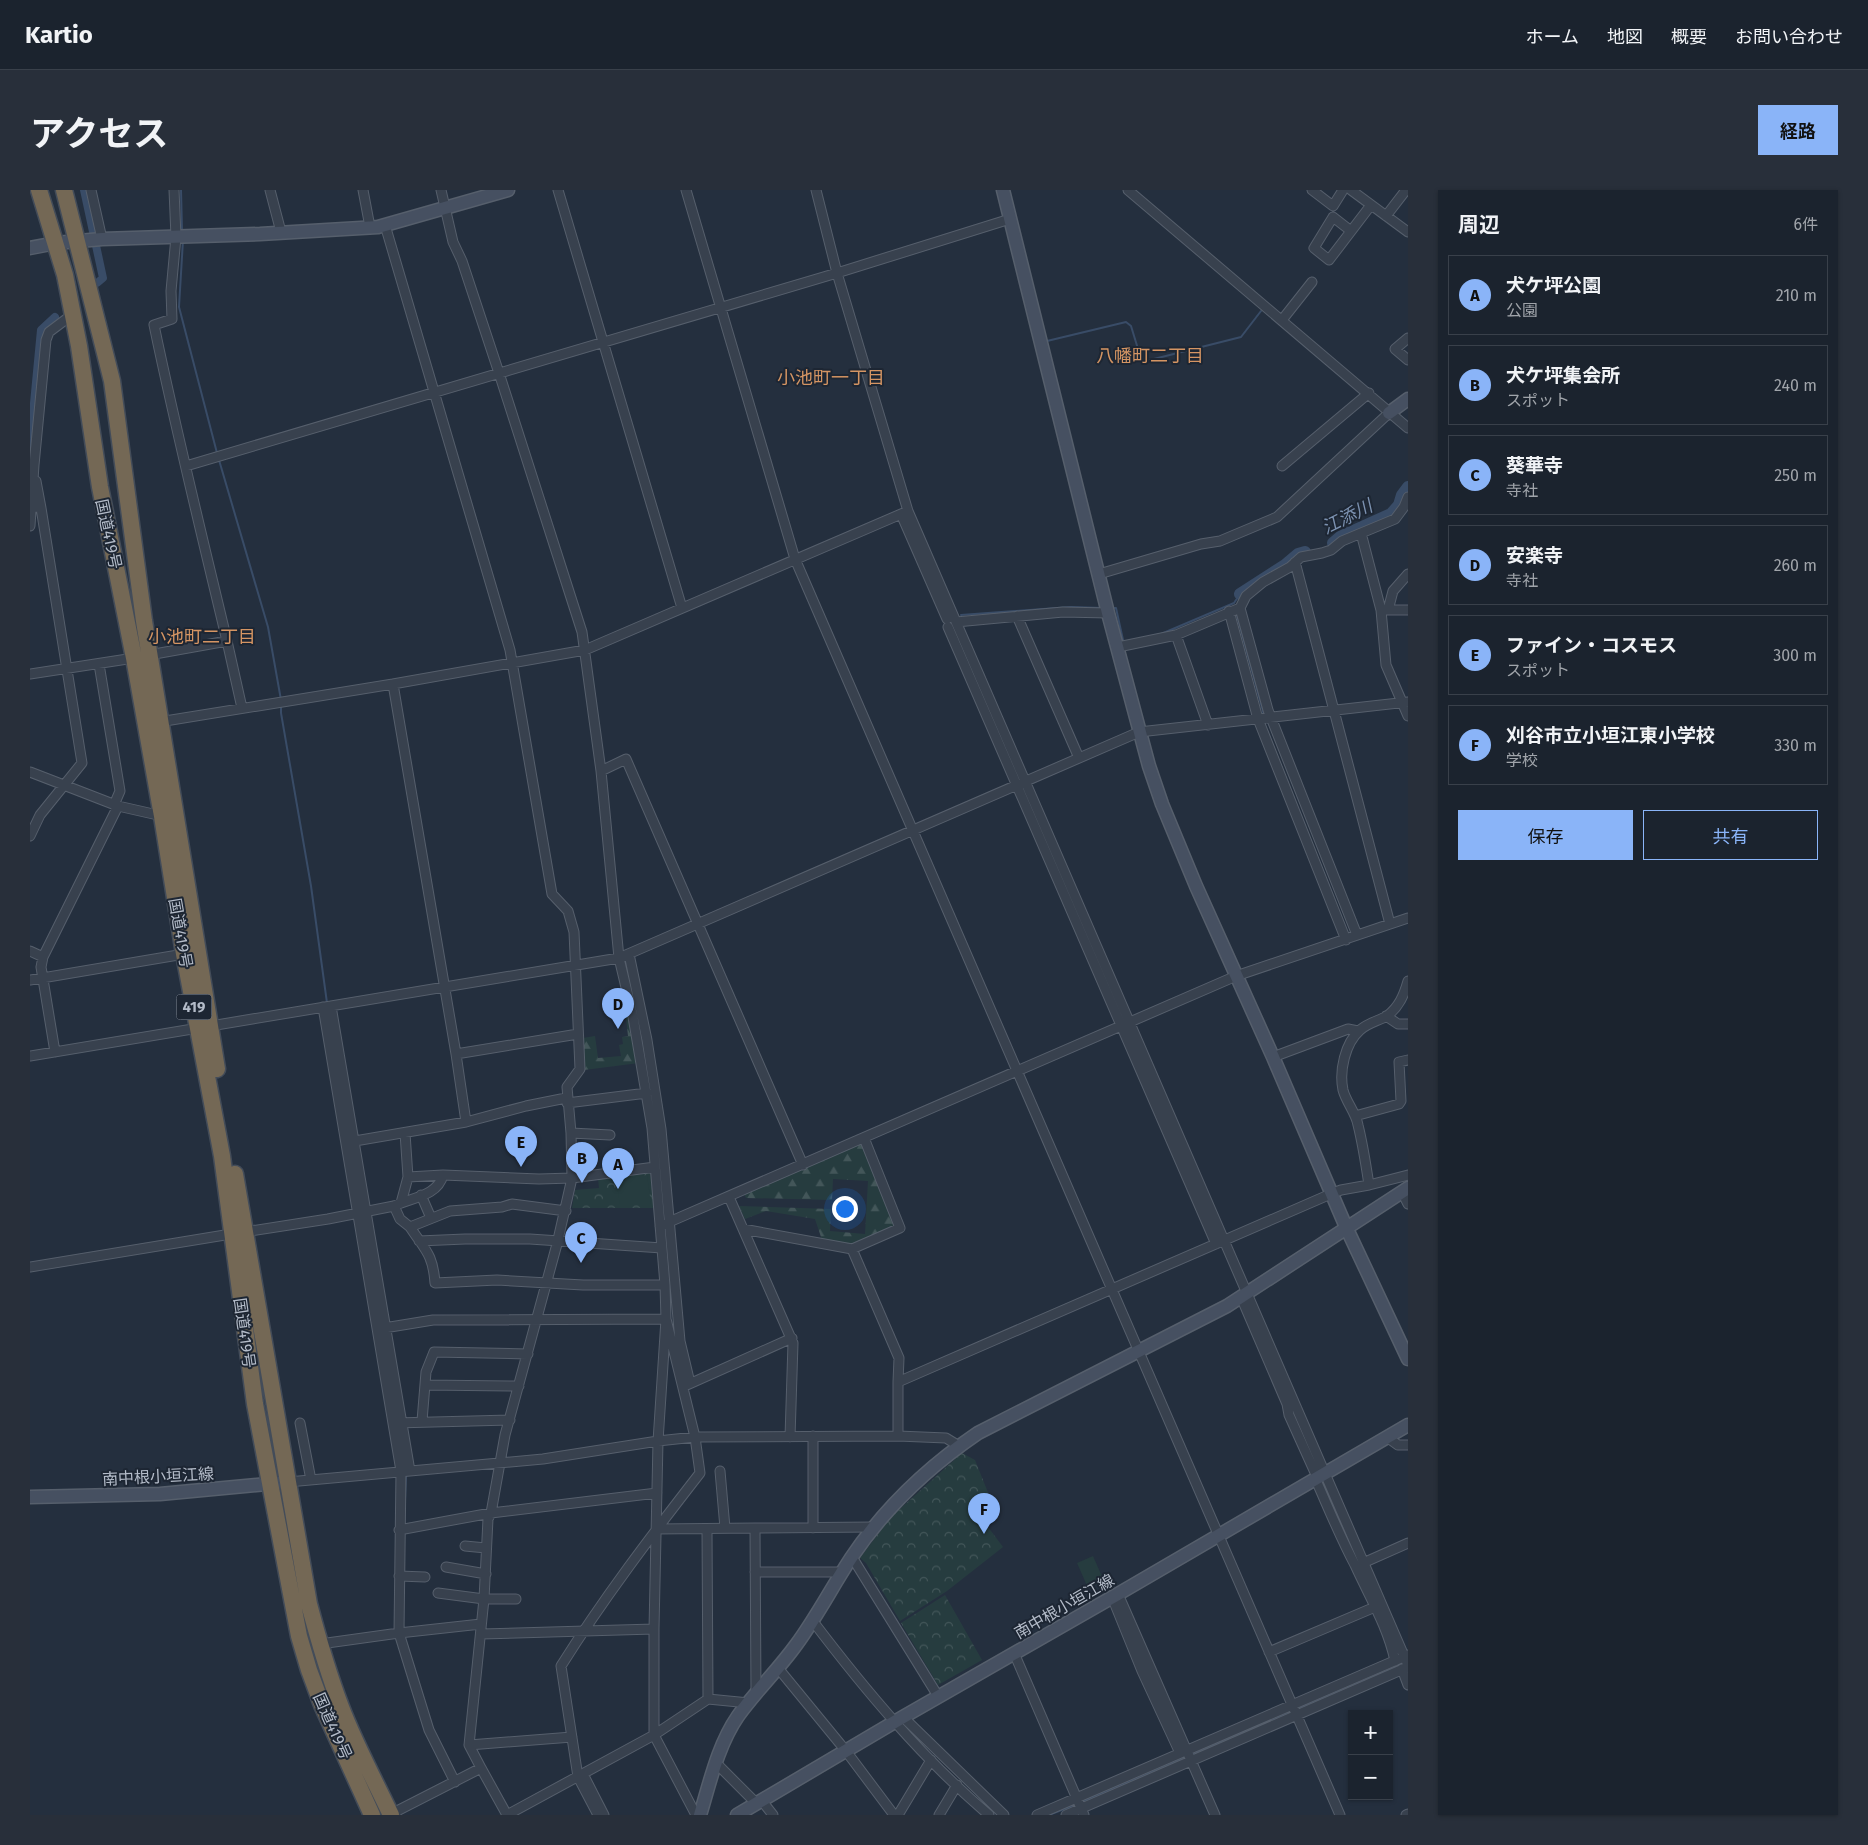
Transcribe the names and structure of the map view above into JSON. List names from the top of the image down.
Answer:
{
  "streets": {
    "highway": ["国道419号", "419"],
    "street": ["南中根小垣江線"]
  },
  "crossings": [
    ["国道419号", "南中根小垣江線"]
  ],
  "districts": ["八幡町二丁目", "小池町一丁目", "小池町二丁目"],
  "water": ["江添川"],
  "page": {
    "header": "Kartio",
    "nav": [
      "ホーム",
      "地図",
      "概要",
      "お問い合わせ"
    ],
    "title": "アクセス",
    "buttons": [
      "経路",
      ["保存", "共有"]
    ],
    "heading": ["周辺", "6件"],
    "list": [
      {
        "mark": "A",
        "name": "犬ケ坪公園",
        "note": "公園",
        "value": "210 m"
      },
      {
        "mark": "B",
        "name": "犬ケ坪集会所",
        "note": "スポット",
        "value": "240 m"
      },
      {
        "mark": "C",
        "name": "葵華寺",
        "note": "寺社",
        "value": "250 m"
      },
      {
        "mark": "D",
        "name": "安楽寺",
        "note": "寺社",
        "value": "260 m"
      },
      {
        "mark": "E",
        "name": "ファイン・コスモス",
        "note": "スポット",
        "value": "300 m"
      },
      {
        "mark": "F",
        "name": "刈谷市立小垣江東小学校",
        "note": "学校",
        "value": "330 m"
      }
    ],
    "pins": [
      "D",
      "E",
      "B",
      "A",
      "C",
      "F"
    ],
    "map_buttons": ["+", "−"]
  }
}
